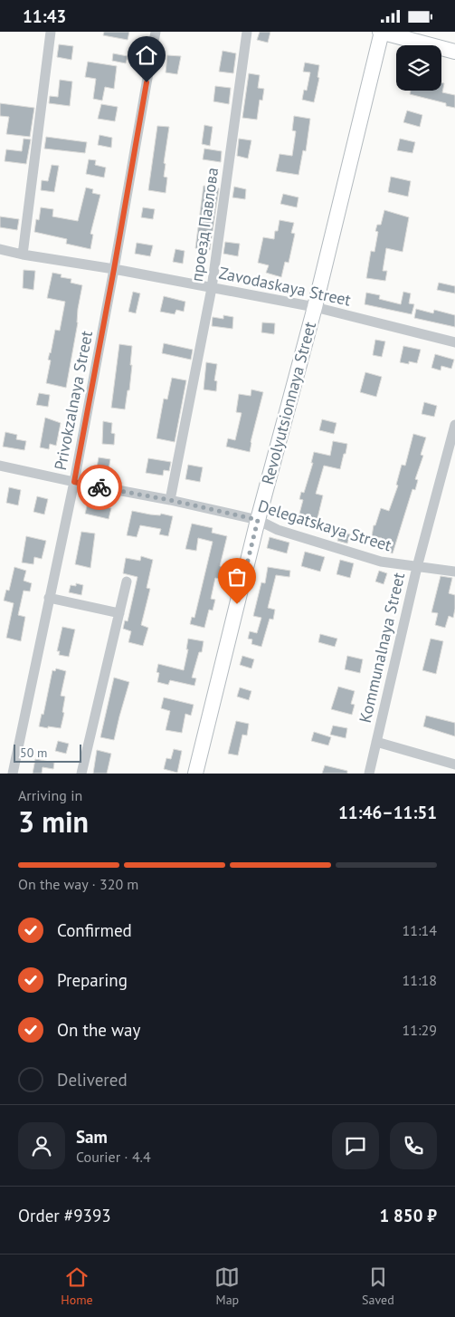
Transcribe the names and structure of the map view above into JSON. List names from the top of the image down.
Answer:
{
  "streets": {
    "street": [
      "проезд Павлова",
      "Zavodaskaya Street",
      "Privokzalnaya Street",
      "Revolyutsionnaya Street",
      "Delegatskaya Street",
      "Kommunalnaya Street"
    ]
  },
  "crossings": [
    ["проезд Павлова", "Zavodaskaya Street"],
    ["проезд Павлова", "Delegatskaya Street"],
    ["Zavodaskaya Street", "Privokzalnaya Street"],
    ["Zavodaskaya Street", "Revolyutsionnaya Street"],
    ["Privokzalnaya Street", "Delegatskaya Street"],
    ["Revolyutsionnaya Street", "Delegatskaya Street"],
    ["Delegatskaya Street", "Kommunalnaya Street"]
  ],
  "scale_bar": "50 m",
  "page": {
    "status": "11:43",
    "scale": "50 m",
    "heading": ["3 min", "Arriving in", "11:46–11:51"],
    "panel": [
      "Sam",
      "Courier · 4.4",
      "Order #9393",
      "1 850 ₽"
    ],
    "bar": "On the way · 320 m",
    "list": [
      ["Confirmed", "11:14"],
      ["Preparing", "11:18"],
      ["On the way", "11:29"],
      "Delivered"
    ],
    "tabs": ["Home", "Map", "Saved"]
  }
}
